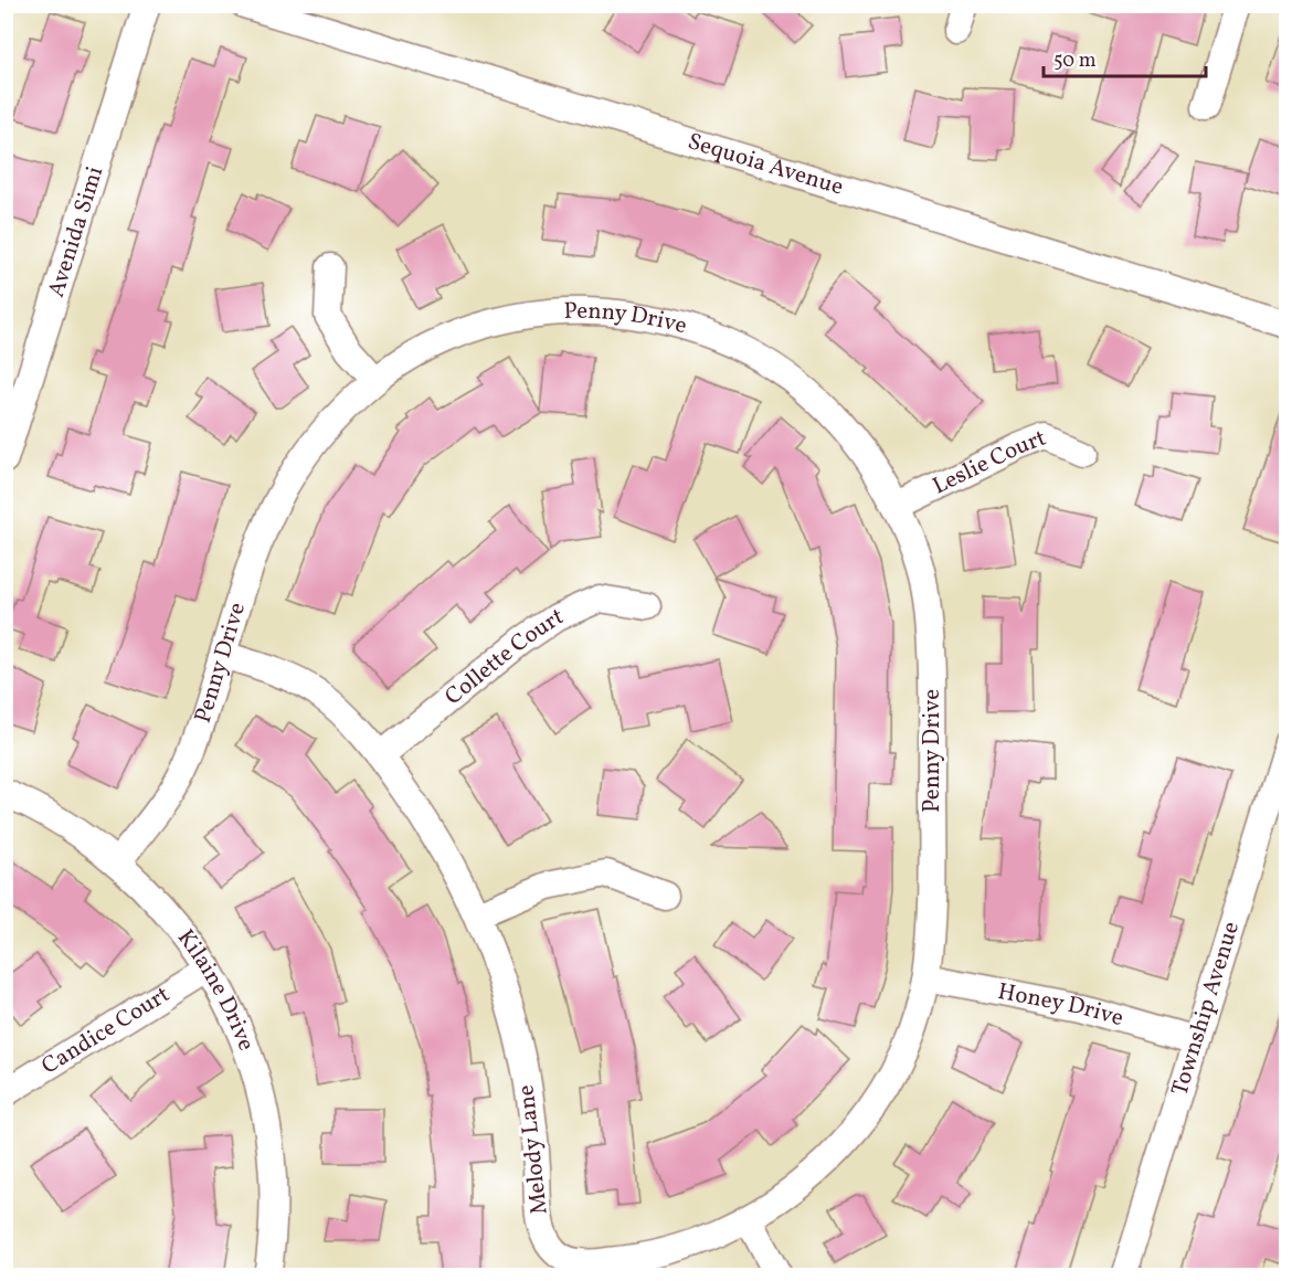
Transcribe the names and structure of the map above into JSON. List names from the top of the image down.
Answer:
{
  "streets": {
    "street": [
      "Sequoia Avenue",
      "Avenida Simi",
      "Penny Drive",
      "Leslie Court",
      "Collette Court",
      "Kilaine Drive",
      "Honey Drive",
      "Township Avenue",
      "Candice Court",
      "Melody Lane"
    ]
  },
  "crossings": [
    ["Penny Drive", "Leslie Court"],
    ["Penny Drive", "Kilaine Drive"],
    ["Penny Drive", "Honey Drive"],
    ["Penny Drive", "Melody Lane"],
    ["Collette Court", "Melody Lane"],
    ["Kilaine Drive", "Candice Court"],
    ["Honey Drive", "Township Avenue"],
    ["Honey Drive", "Melody Lane"]
  ],
  "scale_bar": "50 m"
}
